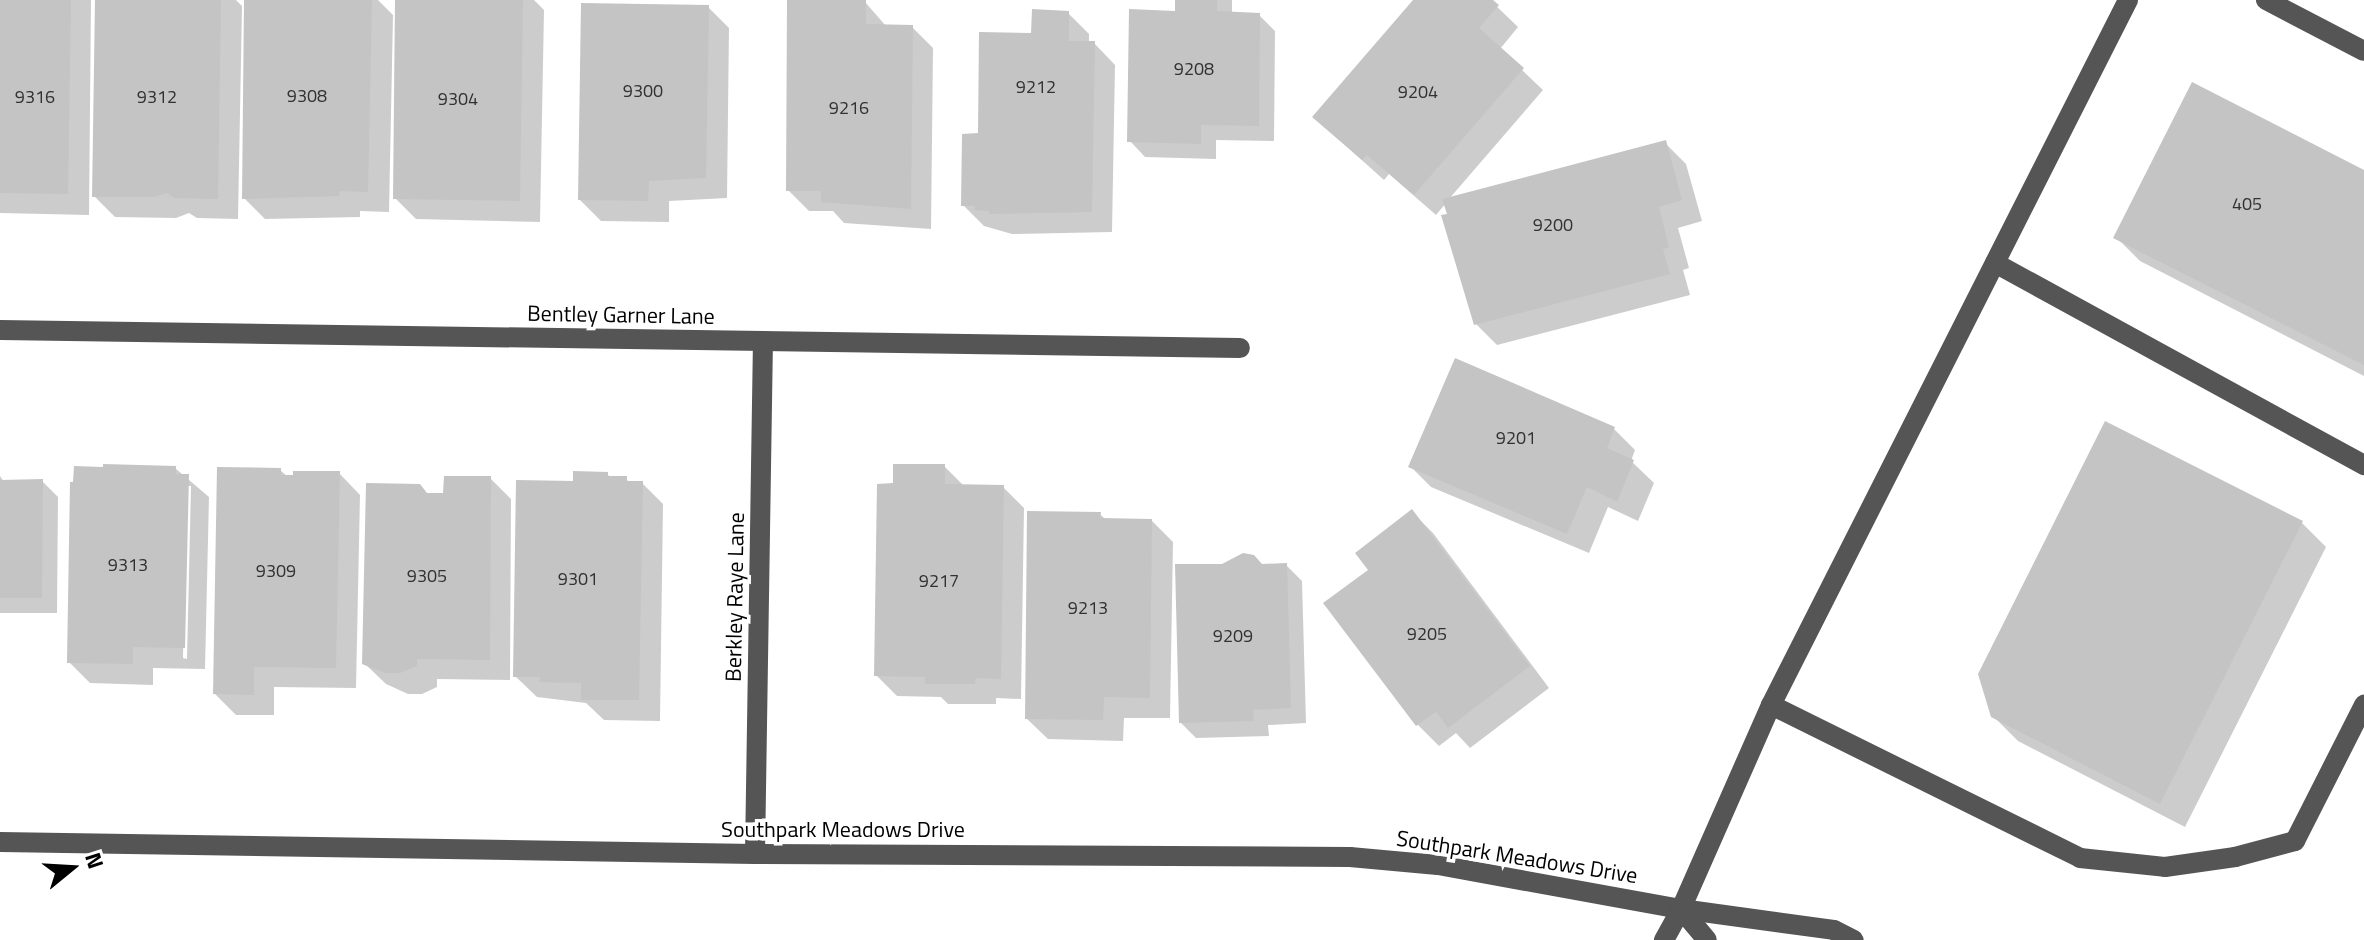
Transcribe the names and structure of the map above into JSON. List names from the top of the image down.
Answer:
{
  "streets": {
    "street": ["Bentley Garner Lane", "Berkley Raye Lane", "Southpark Meadows Drive"]
  },
  "crossings": [
    ["Bentley Garner Lane", "Berkley Raye Lane"],
    ["Berkley Raye Lane", "Southpark Meadows Drive"]
  ],
  "house_numbers": [
    "9208",
    "9212",
    "9300",
    "9204",
    "9308",
    "9316",
    "9312",
    "9304",
    "9216",
    "405",
    "9200",
    "9201",
    "9313",
    "9309",
    "9305",
    "9301",
    "9217",
    "9213",
    "9205",
    "9209"
  ],
  "north": "right"
}
